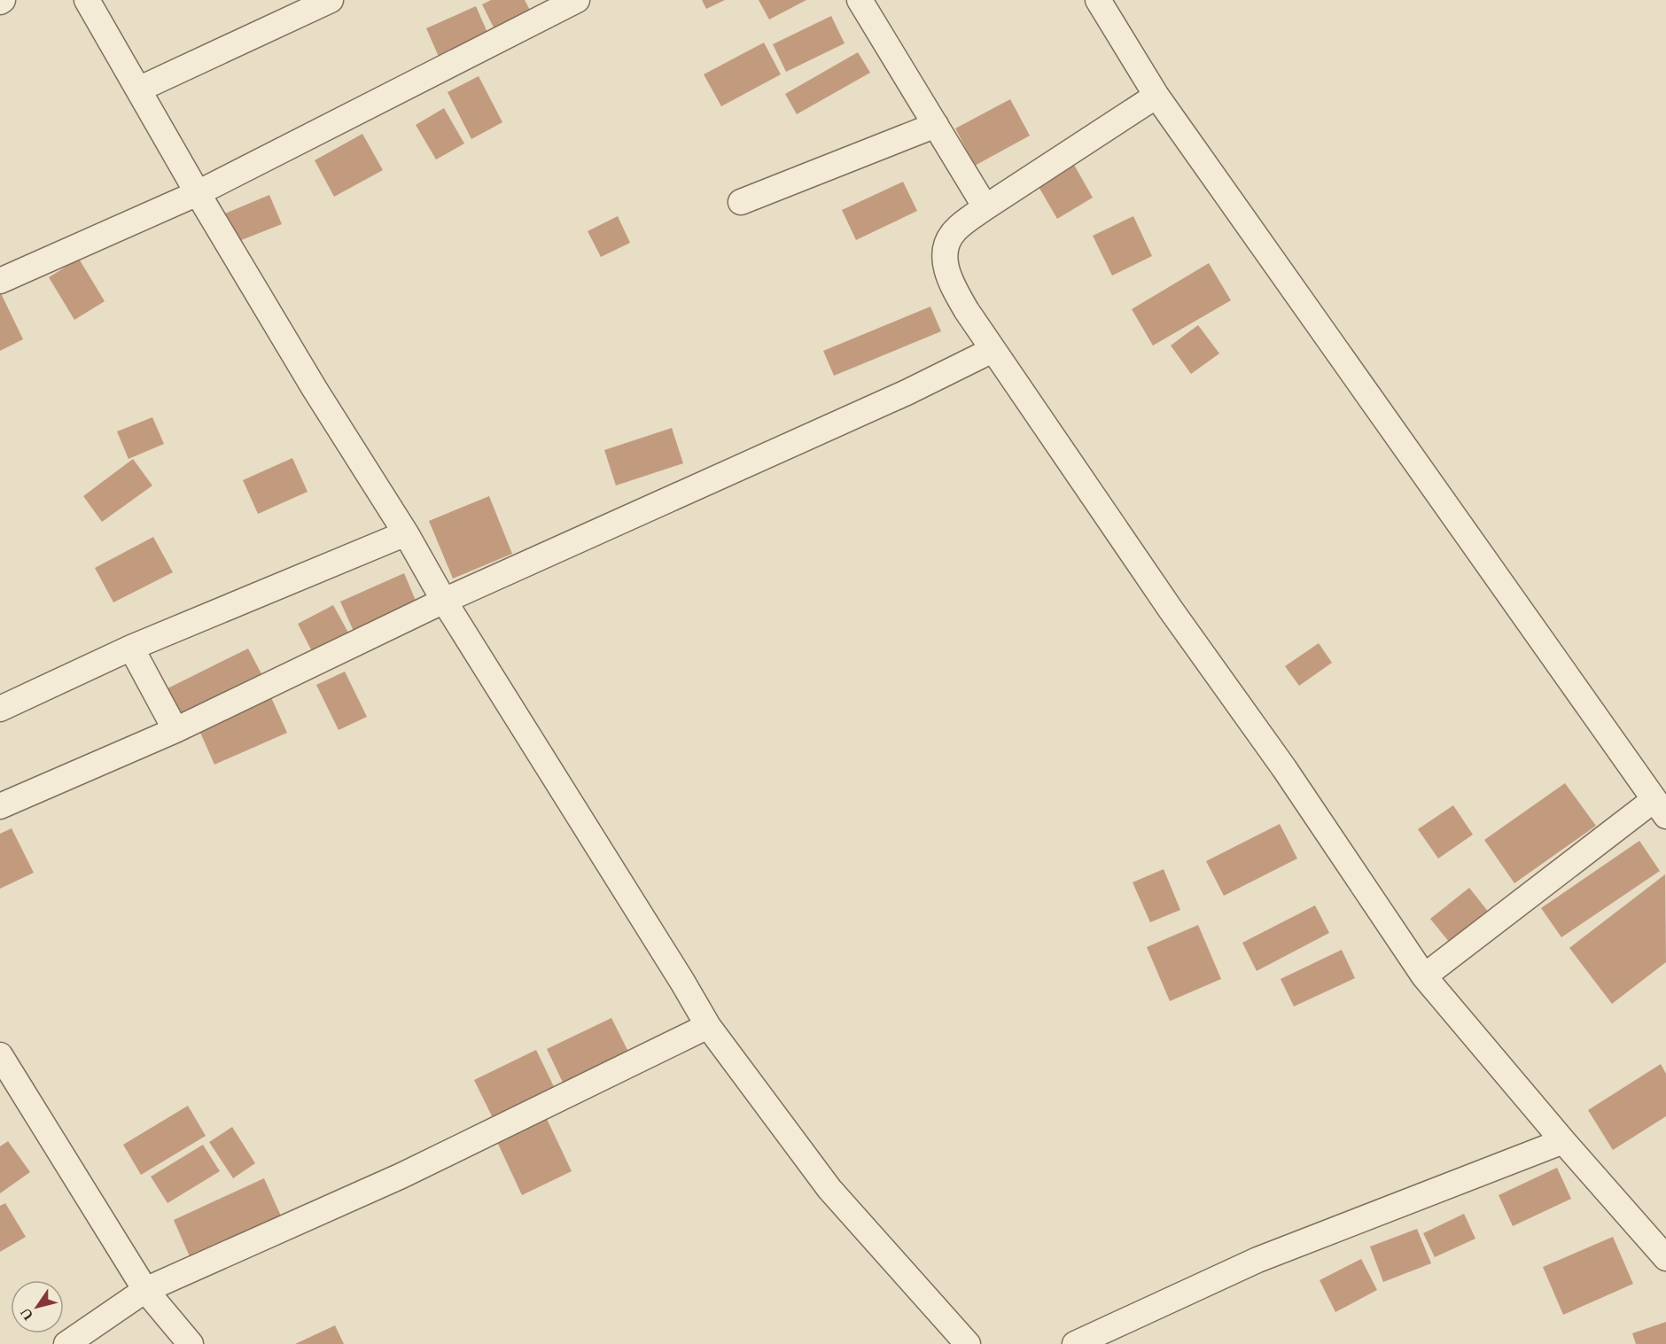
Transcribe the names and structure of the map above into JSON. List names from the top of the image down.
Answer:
{
  "north": "bottom left"
}
